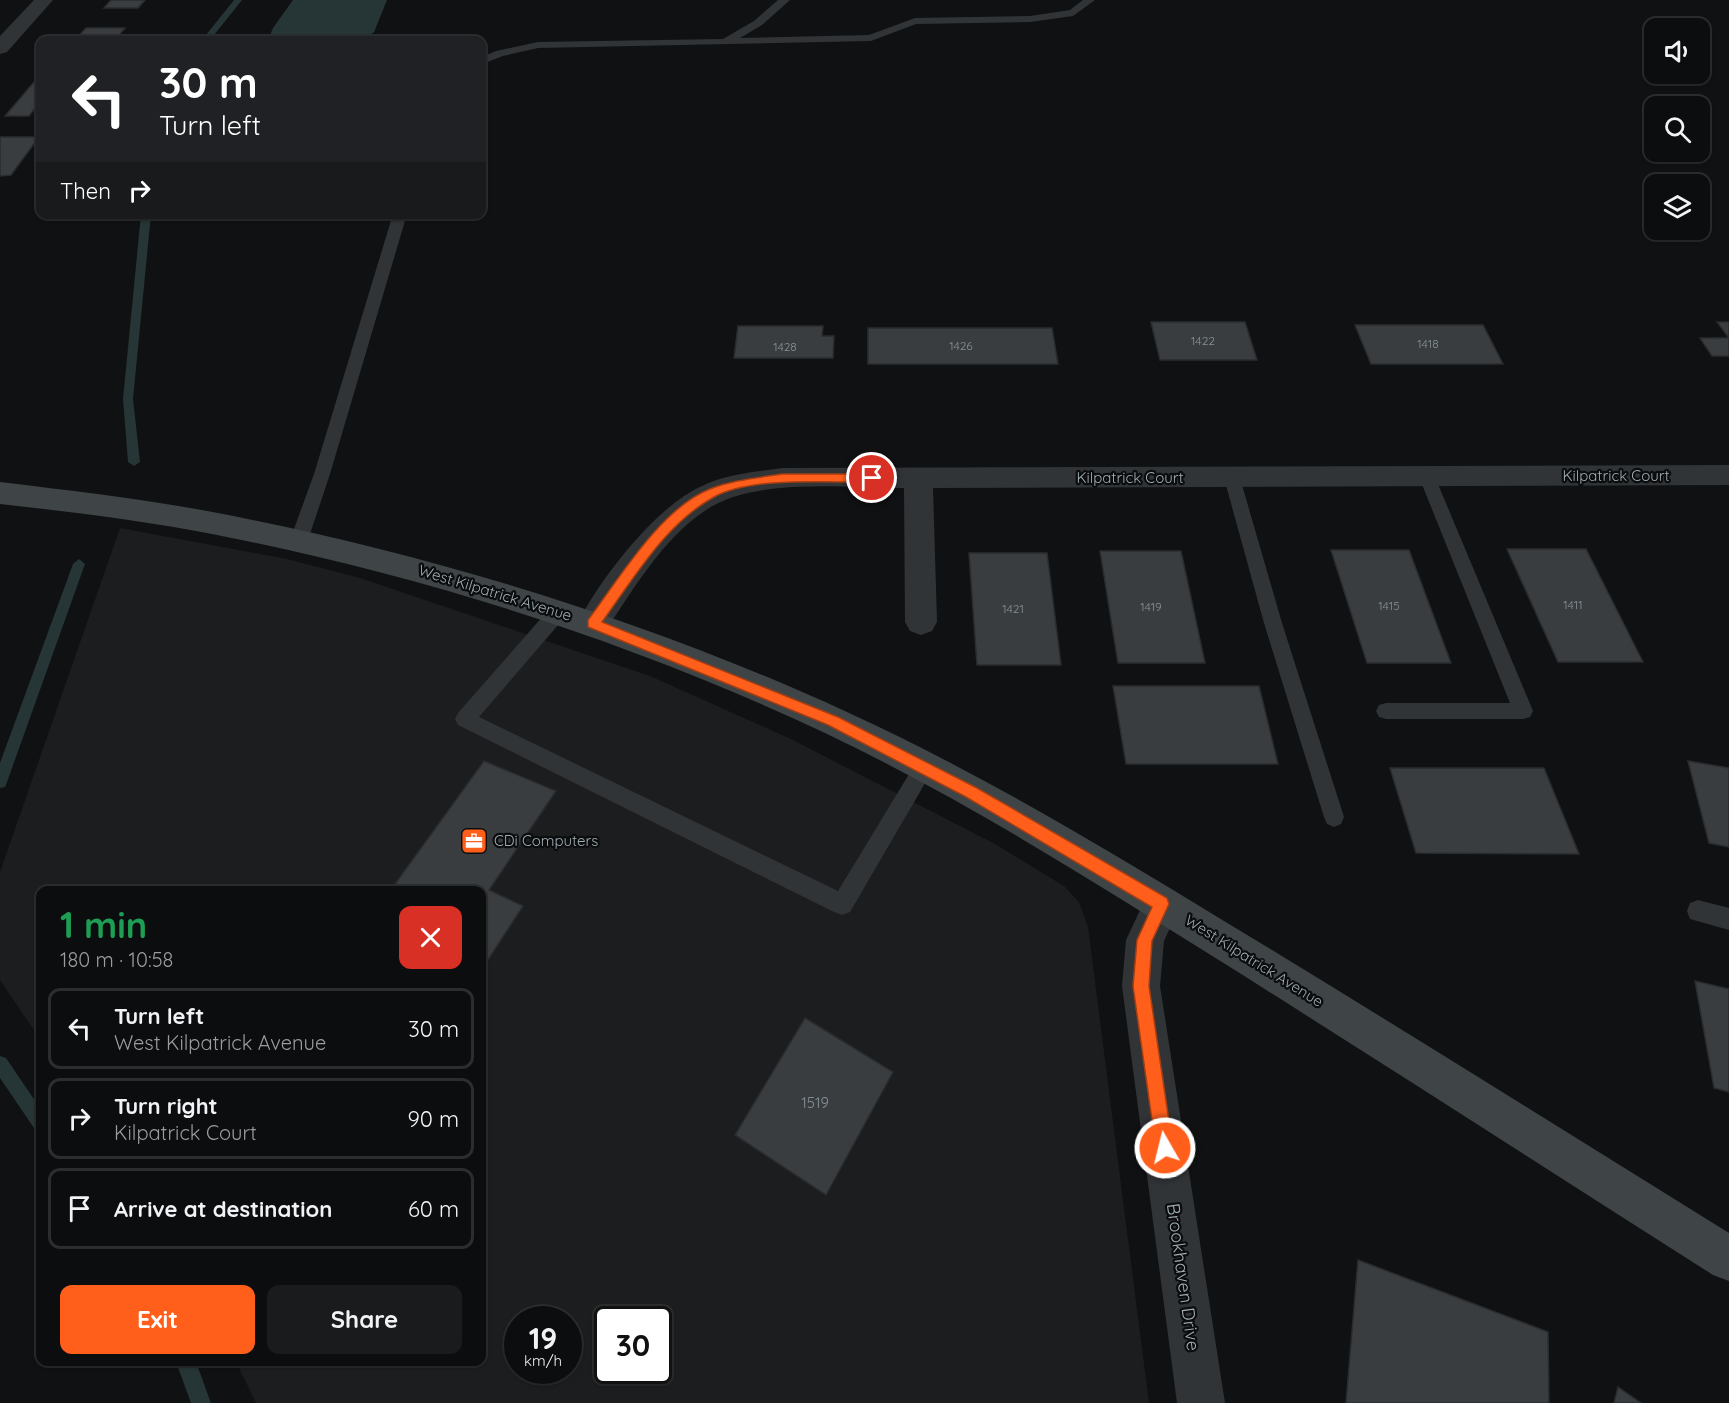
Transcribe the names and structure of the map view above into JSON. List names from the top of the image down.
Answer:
{
  "streets": {
    "main road": ["West Kilpatrick Avenue"],
    "street": ["Kilpatrick Court", "Brookhaven Drive"]
  },
  "crossings": [
    ["Kilpatrick Court", "West Kilpatrick Avenue"],
    ["West Kilpatrick Avenue", "Brookhaven Drive"]
  ],
  "places": {
    "office": ["CDi Computers"]
  },
  "house_numbers": [
    "1422",
    "1418",
    "1426",
    "1428",
    "1411",
    "1415",
    "1419",
    "1421",
    "1519"
  ],
  "page": {
    "turn": ["30 m", "Turn left"],
    "then": "Then",
    "heading": ["1 min", "180 m · 10:58"],
    "list": [
      {
        "name": "Turn left",
        "note": "West Kilpatrick Avenue",
        "value": "30 m"
      },
      {
        "name": "Turn right",
        "note": "Kilpatrick Court",
        "value": "90 m"
      },
      {
        "name": "Arrive at destination",
        "value": "60 m"
      }
    ],
    "buttons": ["Exit", "Share"],
    "speed": "19 km/h",
    "limit": "30"
  }
}
